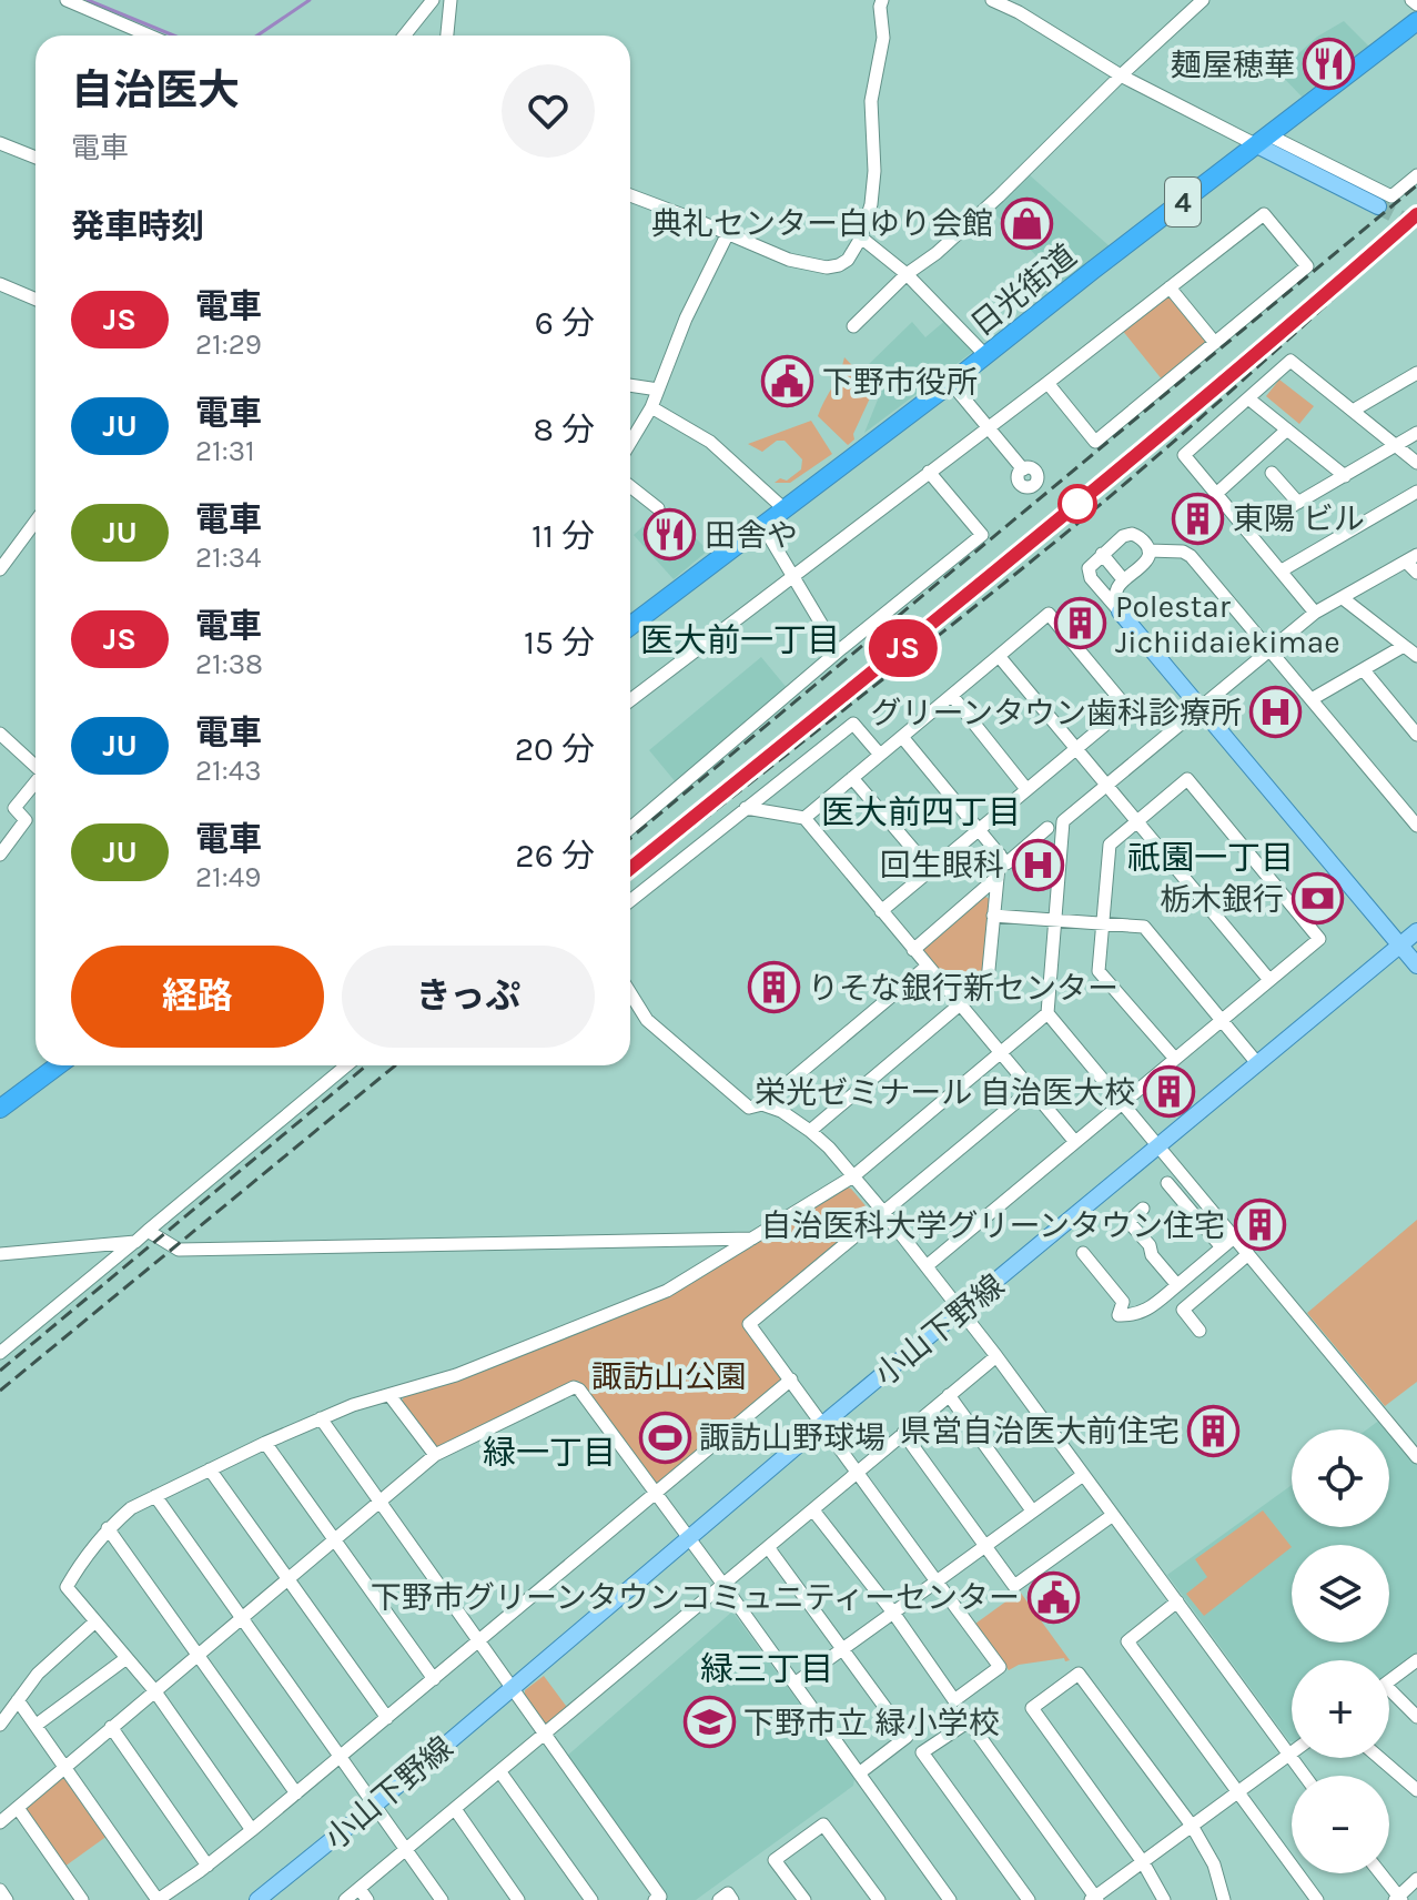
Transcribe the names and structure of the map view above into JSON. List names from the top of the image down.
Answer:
{
  "streets": {
    "highway": ["4", "日光街道"],
    "main road": ["小山下野線"]
  },
  "districts": [
    "医大前一丁目",
    "医大前四丁目",
    "祇園一丁目",
    "緑一丁目",
    "緑三丁目"
  ],
  "parks": ["諏訪山公園"],
  "places": {
    "restaurant": ["麺屋穂華", "田舎や"],
    "shop": ["典礼センター白ゆり会館"],
    "public building": ["下野市役所", "下野市グリーンタウンコミュニティーセンター"],
    "building": [
      "東陽 ビル",
      "Polestar Jichiidaiekimae",
      "りそな銀行新センター",
      "栄光ゼミナール 自治医大校",
      "自治医科大学グリーンタウン住宅",
      "県営自治医大前住宅"
    ],
    "hospital": ["グリーンタウン歯科診療所", "回生眼科"],
    "bank": ["栃木銀行"],
    "sports": ["諏訪山野球場"],
    "school or university": ["下野市立 緑小学校"]
  },
  "page": {
    "on_map": "JS",
    "heading": [
      ["自治医大", "電車"],
      "発車時刻"
    ],
    "list": [
      {
        "mark": "JS",
        "name": "電車",
        "note": "21:29",
        "value": "6 分"
      },
      {
        "mark": "JU",
        "name": "電車",
        "note": "21:31",
        "value": "8 分"
      },
      {
        "mark": "JU",
        "name": "電車",
        "note": "21:34",
        "value": "11 分"
      },
      {
        "mark": "JS",
        "name": "電車",
        "note": "21:38",
        "value": "15 分"
      },
      {
        "mark": "JU",
        "name": "電車",
        "note": "21:43",
        "value": "20 分"
      },
      {
        "mark": "JU",
        "name": "電車",
        "note": "21:49",
        "value": "26 分"
      }
    ],
    "buttons": ["経路", "きっぷ"],
    "map_buttons": ["+", "−"]
  }
}
